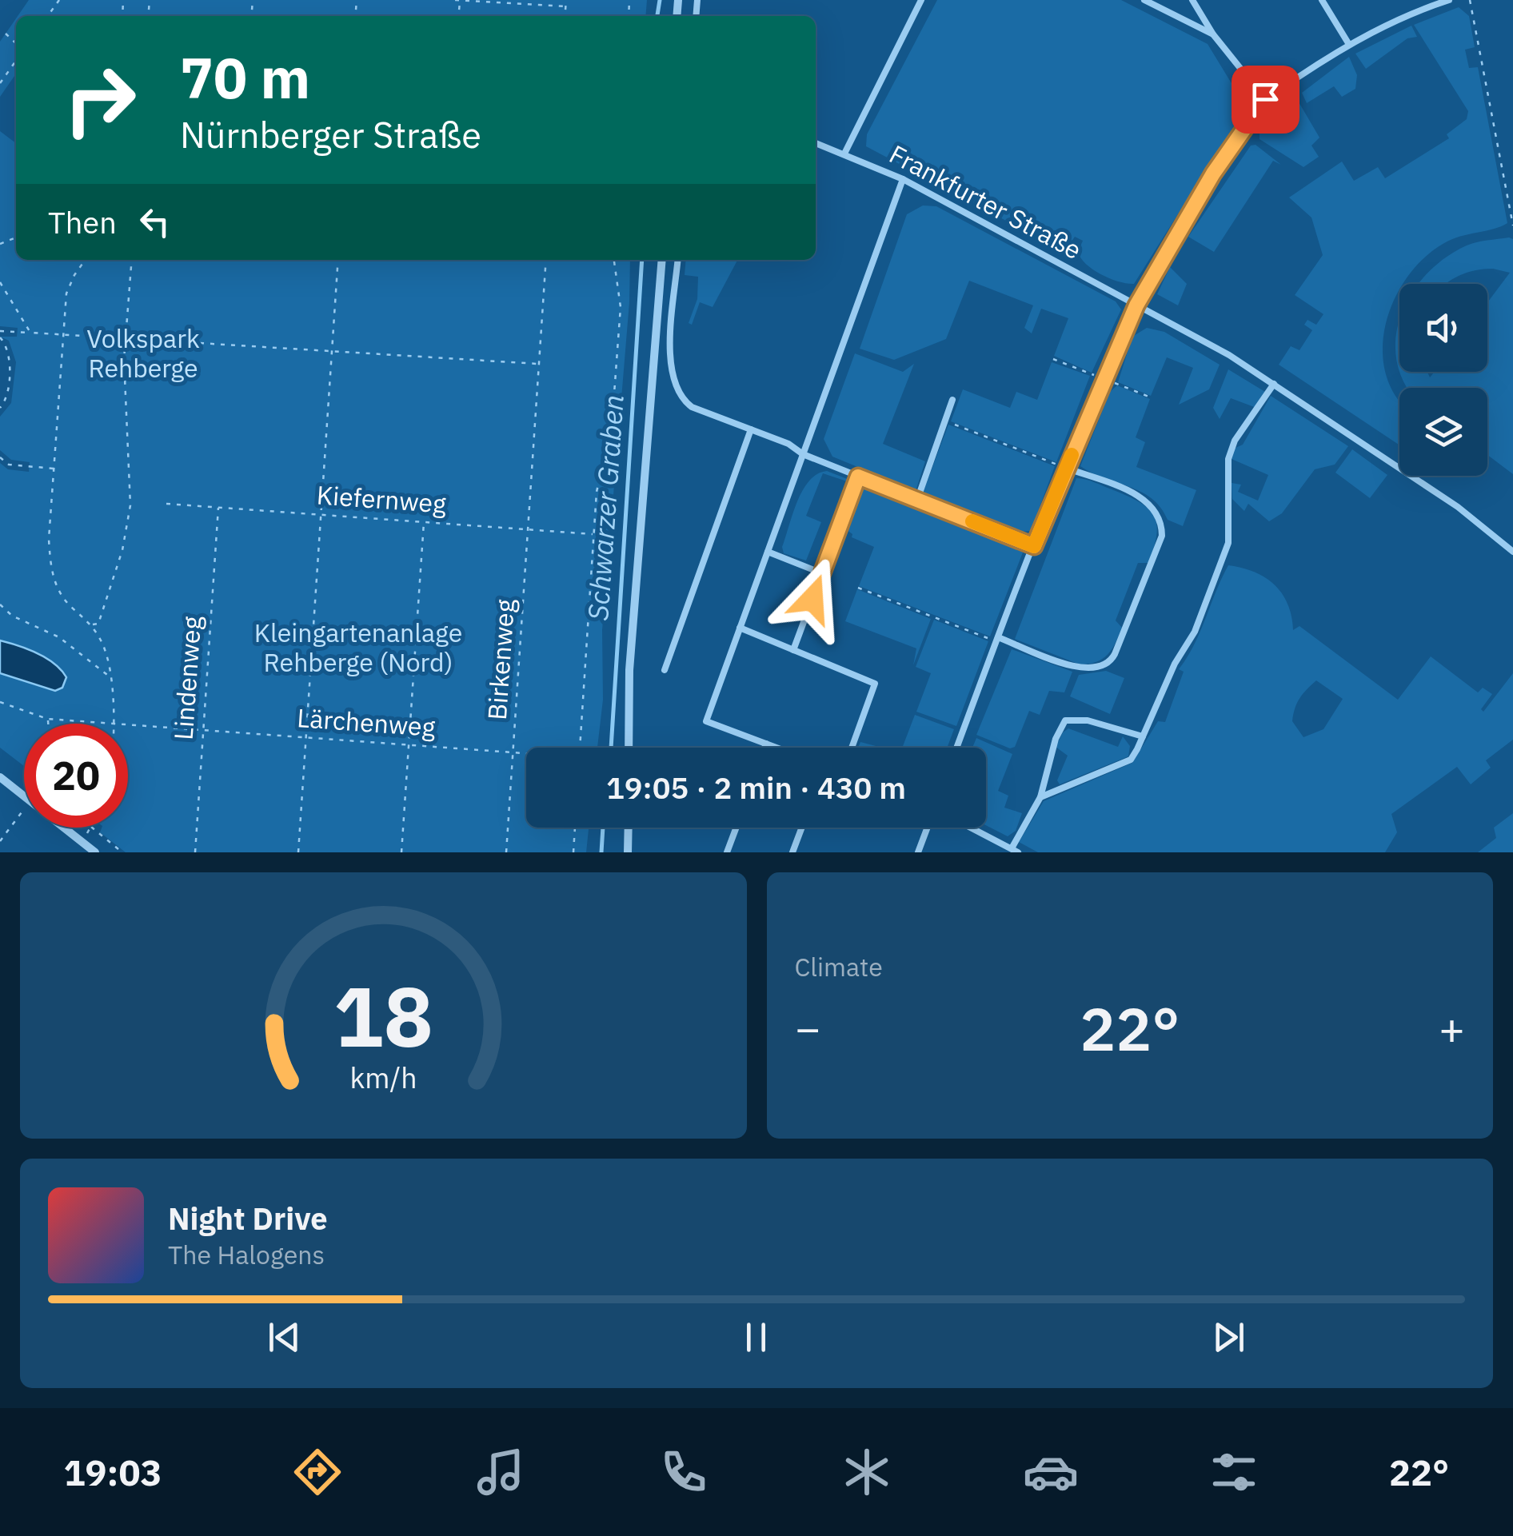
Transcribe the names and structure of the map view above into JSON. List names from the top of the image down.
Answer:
{
  "streets": {
    "lane": ["Frankfurter Straße"],
    "path": [
      "Kiefernweg",
      "Birkenweg",
      "Lindenweg",
      "Lärchenweg"
    ]
  },
  "crossings": [
    ["Kiefernweg", "Birkenweg"],
    ["Kiefernweg", "Lindenweg"],
    ["Birkenweg", "Lärchenweg"],
    ["Lindenweg", "Lärchenweg"]
  ],
  "water": ["Schwarzer Graben"],
  "parks": ["Volkspark Rehberge", "Kleingartenanlage Rehberge (Nord)"],
  "page": {
    "turn": ["70 m", "Nürnberger Straße"],
    "then": "Then",
    "limit": "20",
    "trip": "19:05 · 2 min · 430 m",
    "tile": "Climate",
    "heat": ["−", "22°", "+"],
    "song": ["Night Drive", "The Halogens"],
    "tabs": ["19:03", "22°"],
    "gauge": ["18", "km/h"]
  }
}
